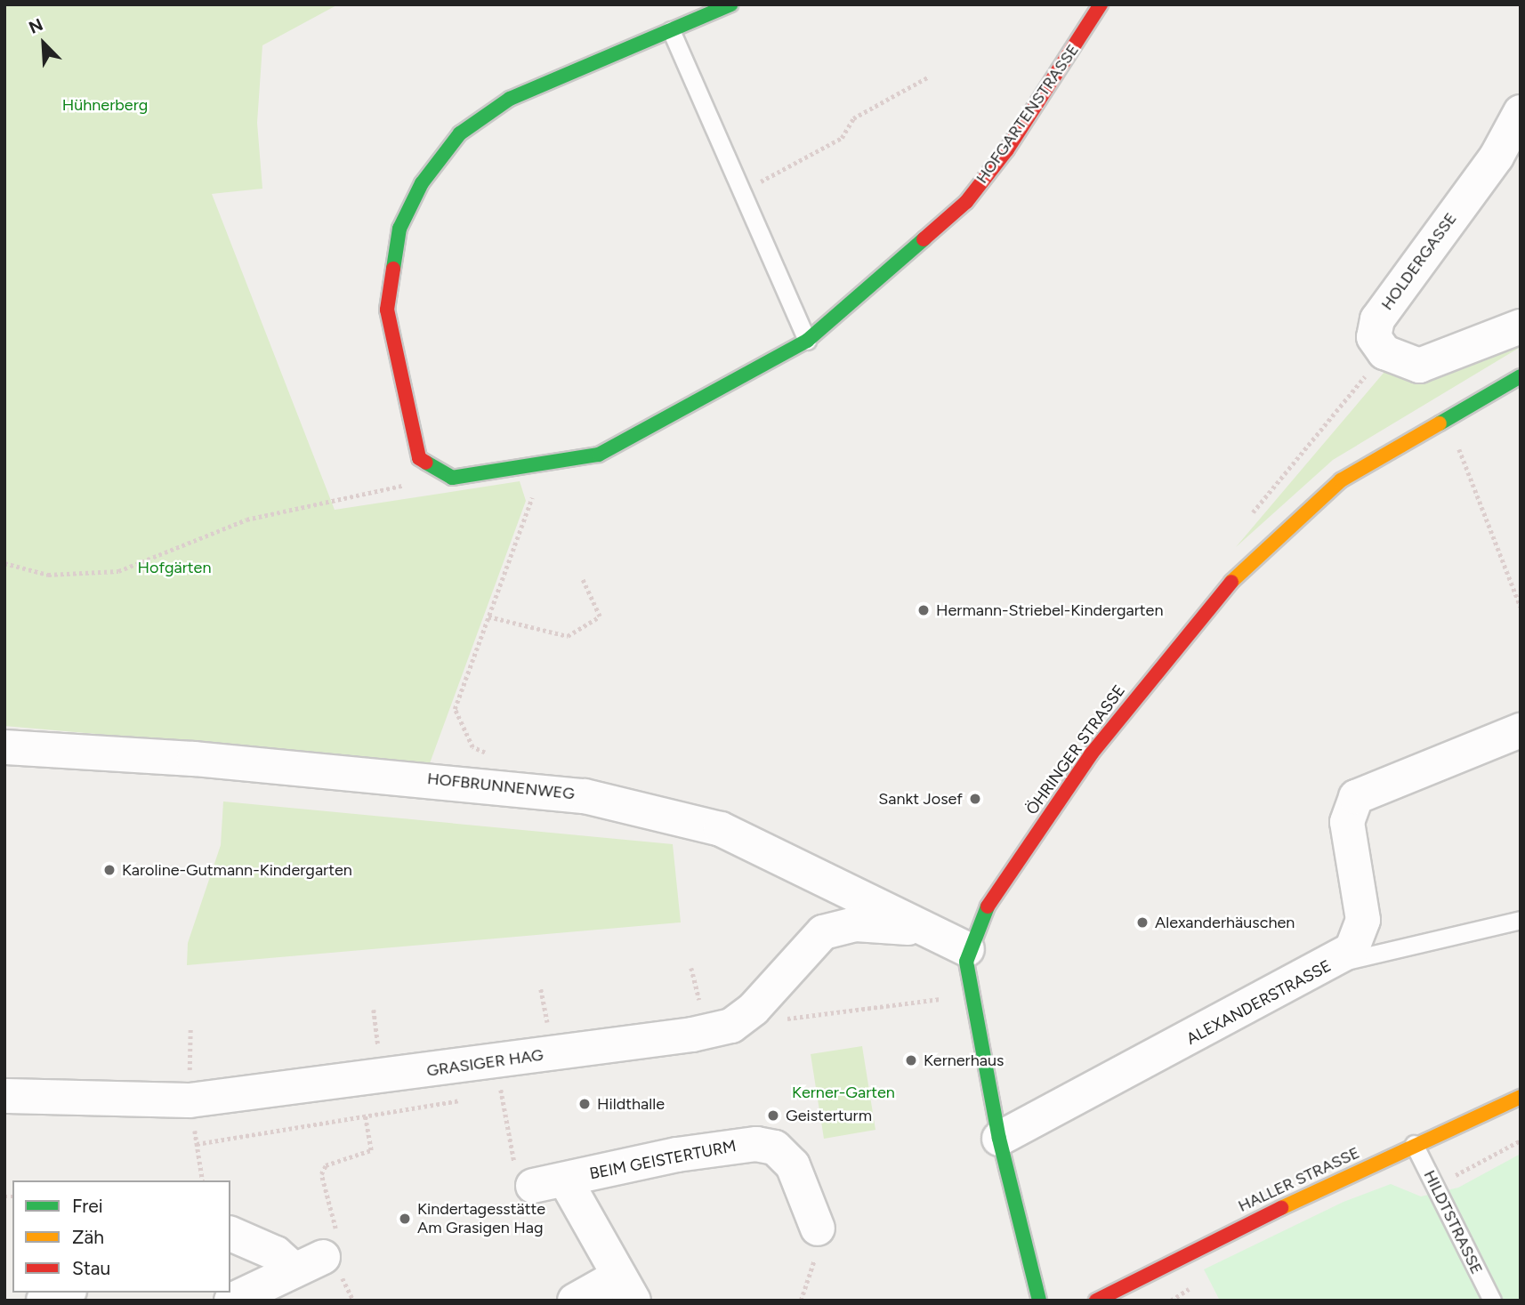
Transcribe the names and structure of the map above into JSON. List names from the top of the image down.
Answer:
{
  "streets": {
    "street": [
      "HOFGARTENSTRASSE",
      "HOLDERGASSE",
      "ÖHRINGER STRASSE",
      "HOFBRUNNENWEG",
      "ALEXANDERSTRASSE",
      "GRASIGER HAG",
      "BEIM GEISTERTURM",
      "HALLER STRASSE"
    ],
    "lane": ["HILDTSTRASSE"]
  },
  "crossings": [
    ["ÖHRINGER STRASSE", "HOFBRUNNENWEG"],
    ["HOFBRUNNENWEG", "GRASIGER HAG"],
    ["HALLER STRASSE", "HILDTSTRASSE"]
  ],
  "parks": ["Hühnerberg", "Hofgärten", "Kerner-Garten"],
  "places": [
    "Hermann-Striebel-Kindergarten",
    "Sankt Josef",
    "Karoline-Gutmann-Kindergarten",
    "Alexanderhäuschen",
    "Kernerhaus",
    "Hildthalle",
    "Geisterturm",
    "Kindertagesstätte Am Grasigen Hag"
  ],
  "legend": ["Frei", "Zäh", "Stau"],
  "north": "top left"
}
